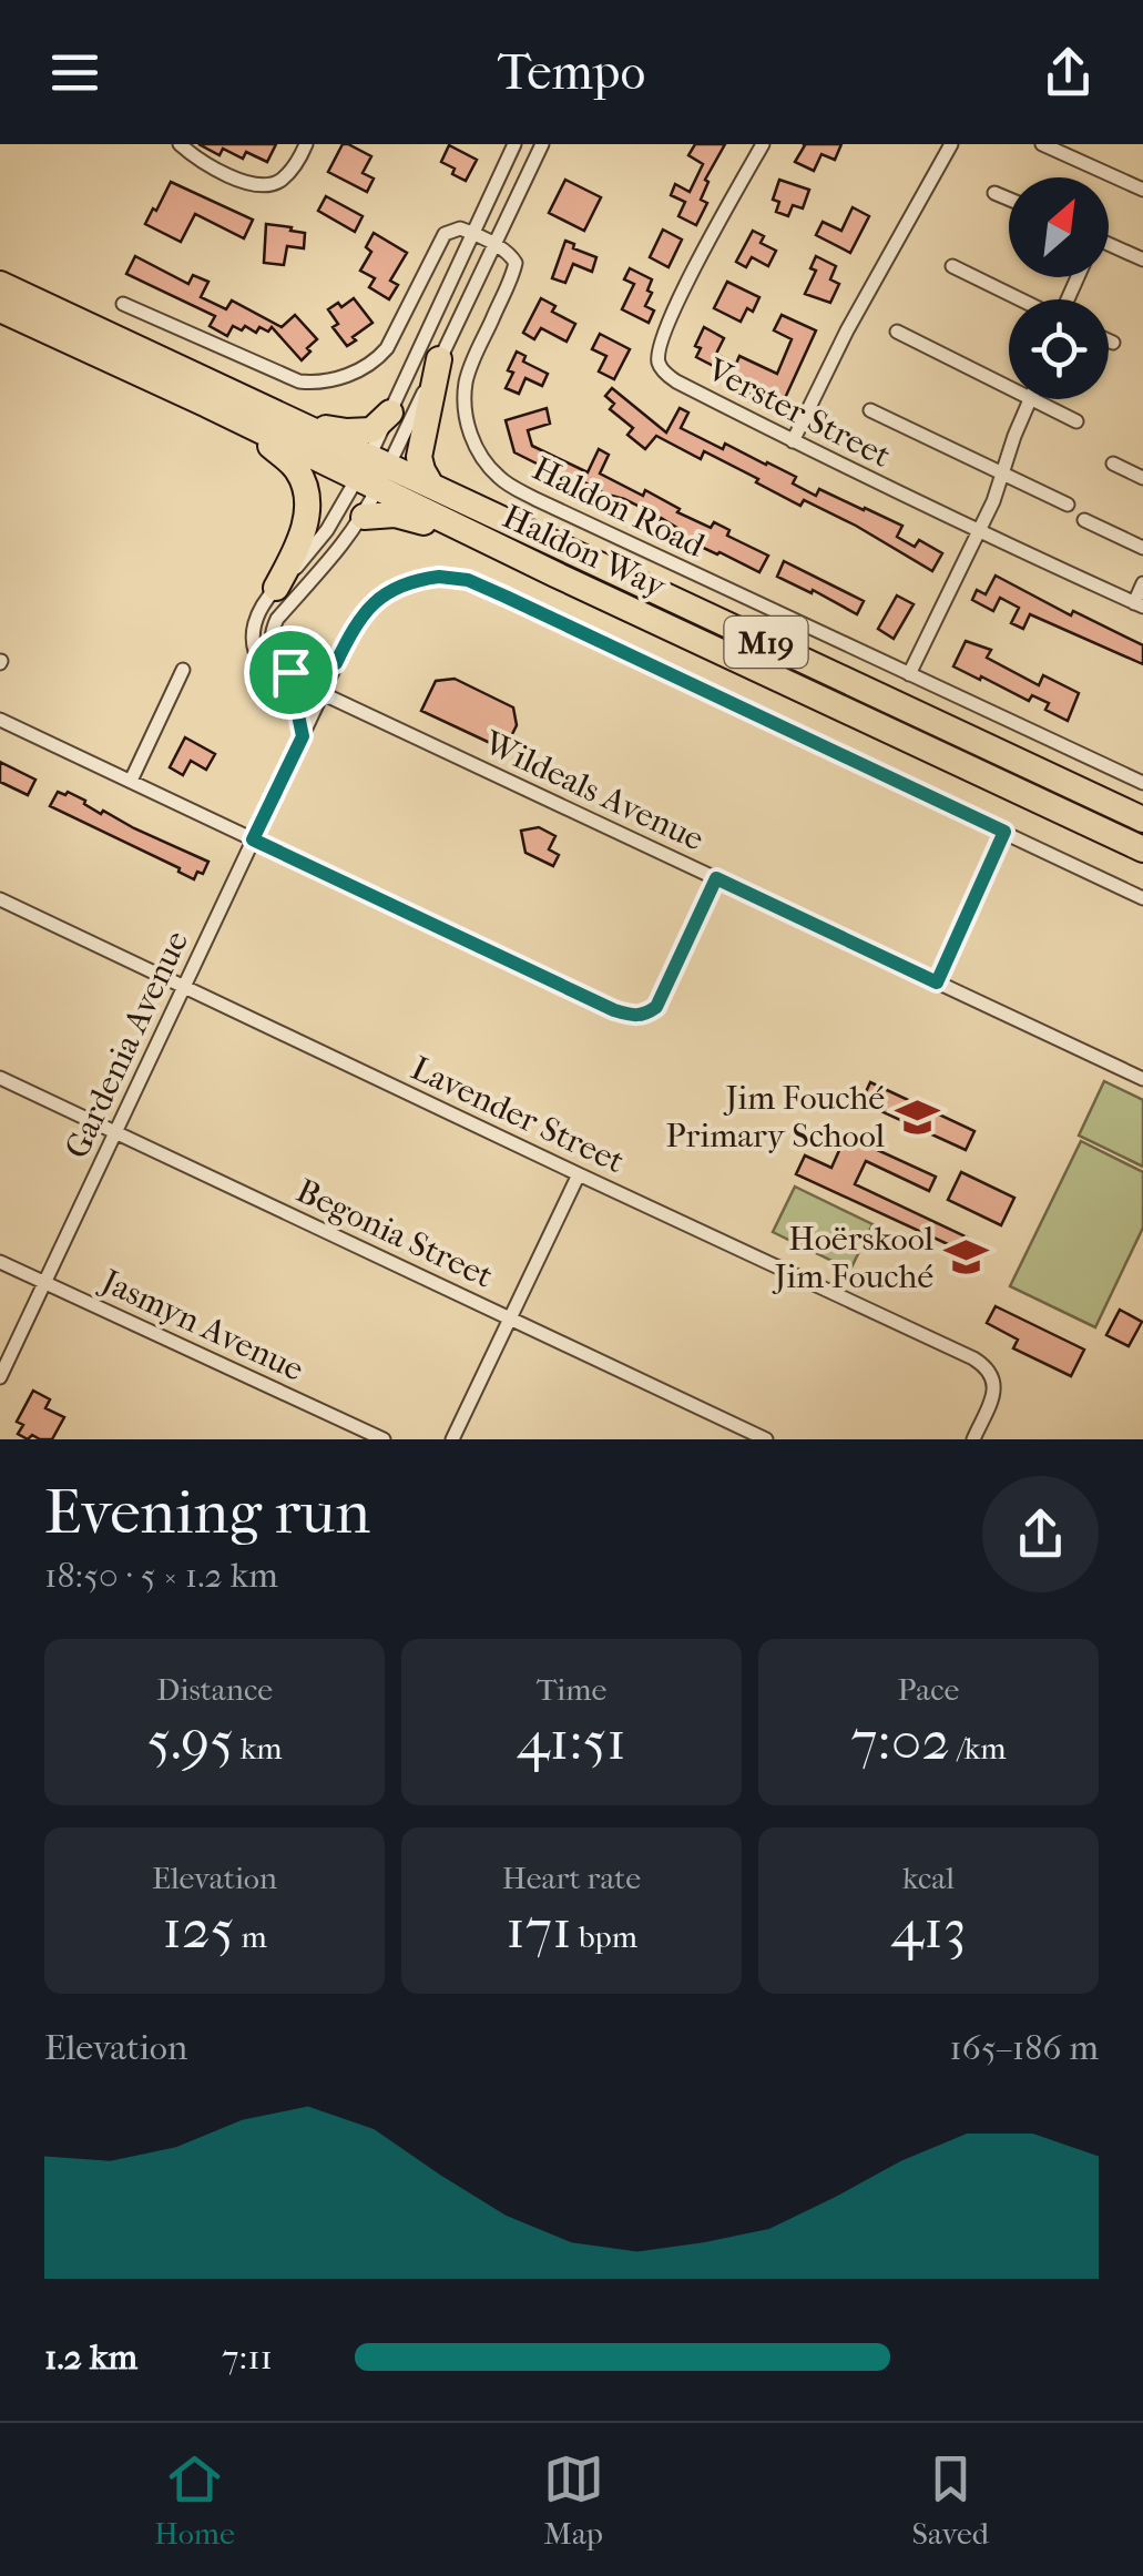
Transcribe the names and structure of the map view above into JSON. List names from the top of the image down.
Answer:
{
  "streets": {
    "highway": ["Haldon Way", "M19"],
    "street": [
      "Verster Street",
      "Haldon Road",
      "Wildeals Avenue",
      "Gardenia Avenue",
      "Lavender Street",
      "Begonia Street",
      "Jasmyn Avenue"
    ]
  },
  "crossings": [
    ["Wildeals Avenue", "Gardenia Avenue"],
    ["Gardenia Avenue", "Lavender Street"],
    ["Gardenia Avenue", "Begonia Street"],
    ["Gardenia Avenue", "Jasmyn Avenue"]
  ],
  "places": {
    "school or university": ["Jim Fouché Primary School", "Hoërskool Jim Fouché"]
  },
  "north": "top right",
  "page": {
    "header": "Tempo",
    "heading": ["Evening run", "18:50 · 5 × 1.2 km"],
    "stats": [
      ["Distance", "5.95 km"],
      ["Time", "41:51"],
      ["Pace", "7:02 /km"],
      ["Elevation", "125 m"],
      ["Heart rate", "171 bpm"],
      ["kcal", "413"]
    ],
    "chart": ["Elevation", "165–186 m"],
    "list": [
      {
        "name": "1.2 km",
        "note": "7:11"
      }
    ],
    "tabs": ["Home", "Map", "Saved"]
  }
}
